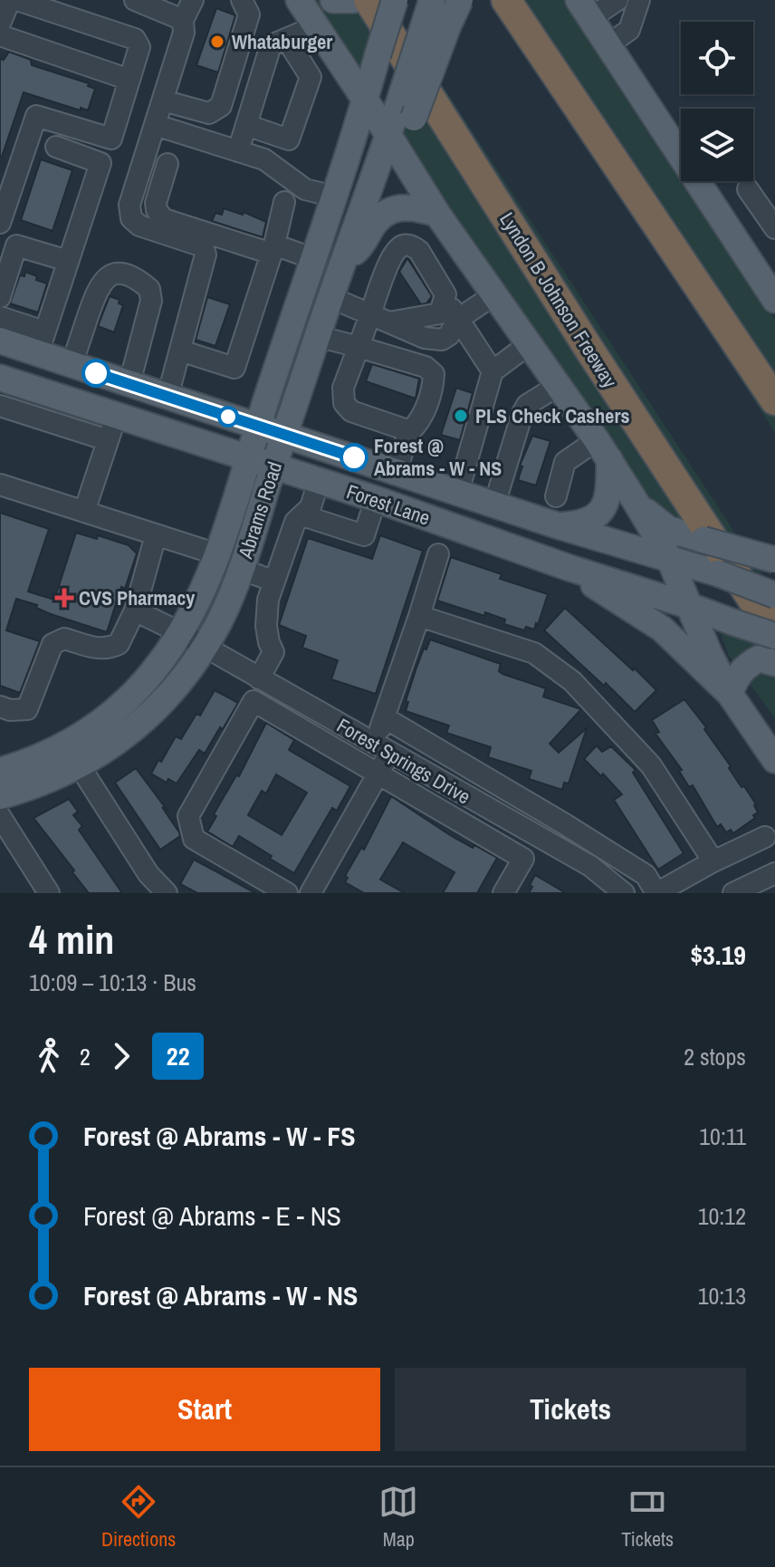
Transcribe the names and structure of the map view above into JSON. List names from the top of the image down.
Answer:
{
  "streets": {
    "highway": ["Lyndon B Johnson Freeway"],
    "main road": ["Forest Lane", "Abrams Road"],
    "street": ["Forest Springs Drive"]
  },
  "crossings": [
    ["Lyndon B Johnson Freeway", "Forest Lane"],
    ["Forest Lane", "Abrams Road"],
    ["Abrams Road", "Forest Springs Drive"]
  ],
  "places": {
    "other": ["Whataburger", "PLS Check Cashers", "Forest @ Abrams - W - NS"],
    "health": ["CVS Pharmacy"]
  },
  "lines": ["bus line 22"],
  "page": {
    "heading": ["4 min", "10:09 – 10:13 · Bus", "$3.19"],
    "legs": ["2", "22", "2 stops"],
    "list": [
      {
        "name": "Forest @ Abrams - W - FS",
        "value": "10:11"
      },
      {
        "name": "Forest @ Abrams - E - NS",
        "value": "10:12"
      },
      {
        "name": "Forest @ Abrams - W - NS",
        "value": "10:13"
      }
    ],
    "buttons": ["Start", "Tickets"],
    "tabs": ["Directions", "Map", "Tickets"]
  }
}
